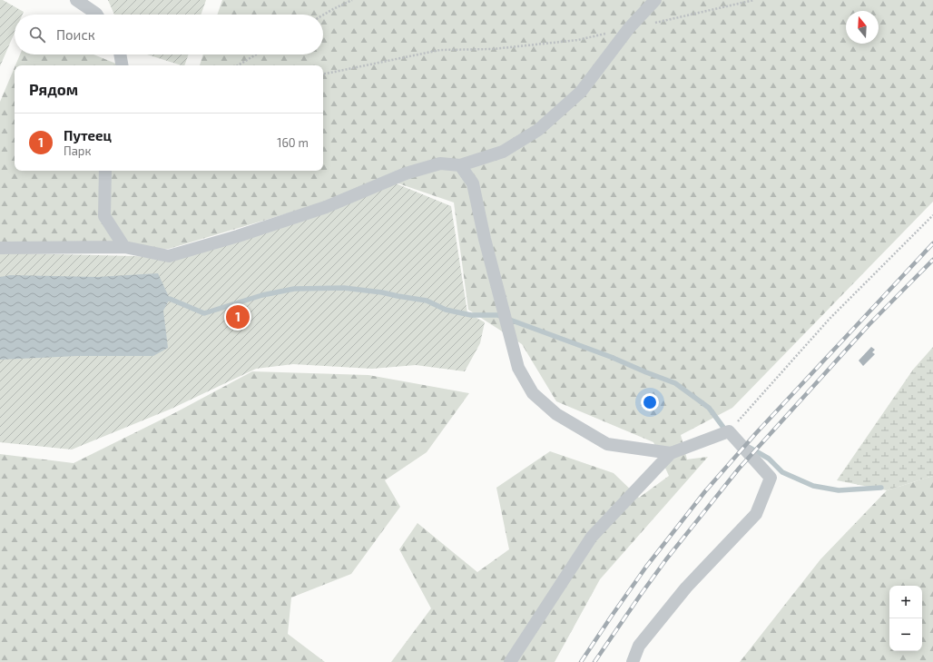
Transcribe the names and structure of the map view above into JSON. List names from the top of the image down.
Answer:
{
  "north": "top",
  "page": {
    "search": "Поиск",
    "heading": "Рядом",
    "list": [
      {
        "mark": "1",
        "name": "Путеец",
        "note": "Парк",
        "value": "160 m"
      }
    ],
    "pins": "1",
    "map_buttons": ["+", "−"]
  }
}
